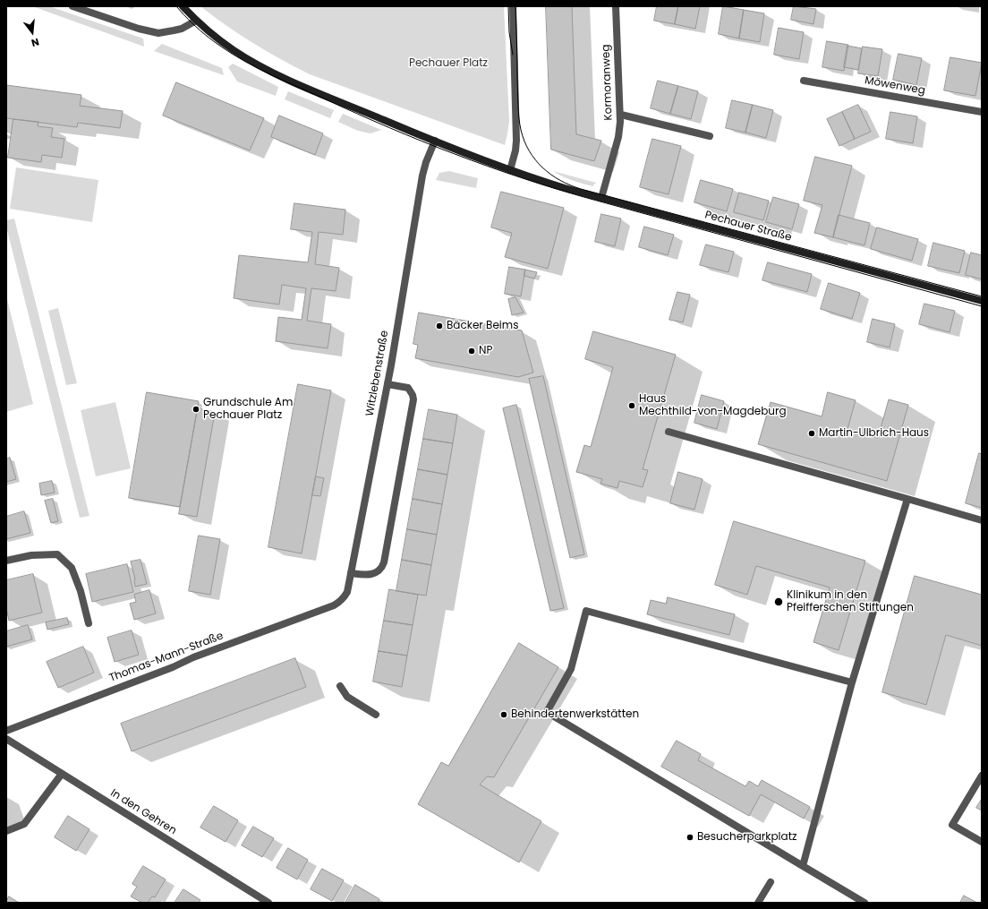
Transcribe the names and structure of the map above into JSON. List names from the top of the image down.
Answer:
{
  "streets": {
    "main road": ["Pechauer Straße"],
    "street": [
      "Kormoranweg",
      "Möwenweg",
      "Witzlebenstraße",
      "Thomas-Mann-Straße",
      "In den Gehren"
    ]
  },
  "crossings": [
    ["Kormoranweg", "Pechauer Straße"],
    ["Witzlebenstraße", "Thomas-Mann-Straße"]
  ],
  "parks": ["Pechauer Platz"],
  "places": [
    "Bäcker Beims",
    "NP",
    "Haus Mechthild-von-Magdeburg",
    "Grundschule Am Pechauer Platz",
    "Martin-Ulbrich-Haus",
    "Klinikum in den Pfeifferschen Stiftungen",
    "Behindertenwerkstätten",
    "Besucherparkplatz"
  ],
  "north": "bottom"
}
